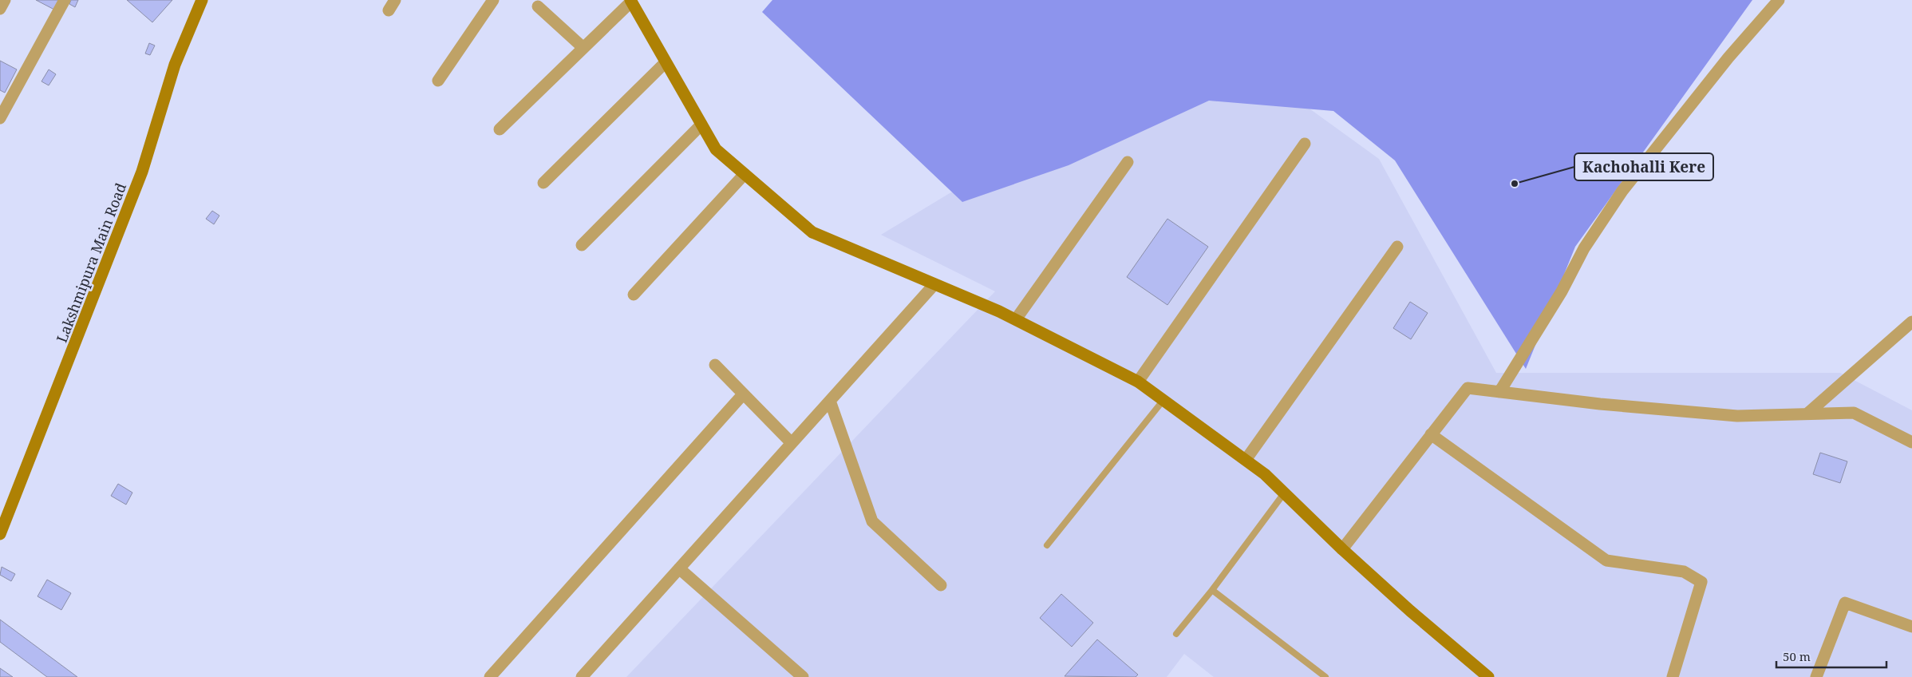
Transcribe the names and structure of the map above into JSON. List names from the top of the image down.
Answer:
{
  "streets": {
    "street": ["Lakshmipura Main Road"]
  },
  "places": ["Kachohalli Kere"],
  "scale_bar": "50 m"
}
